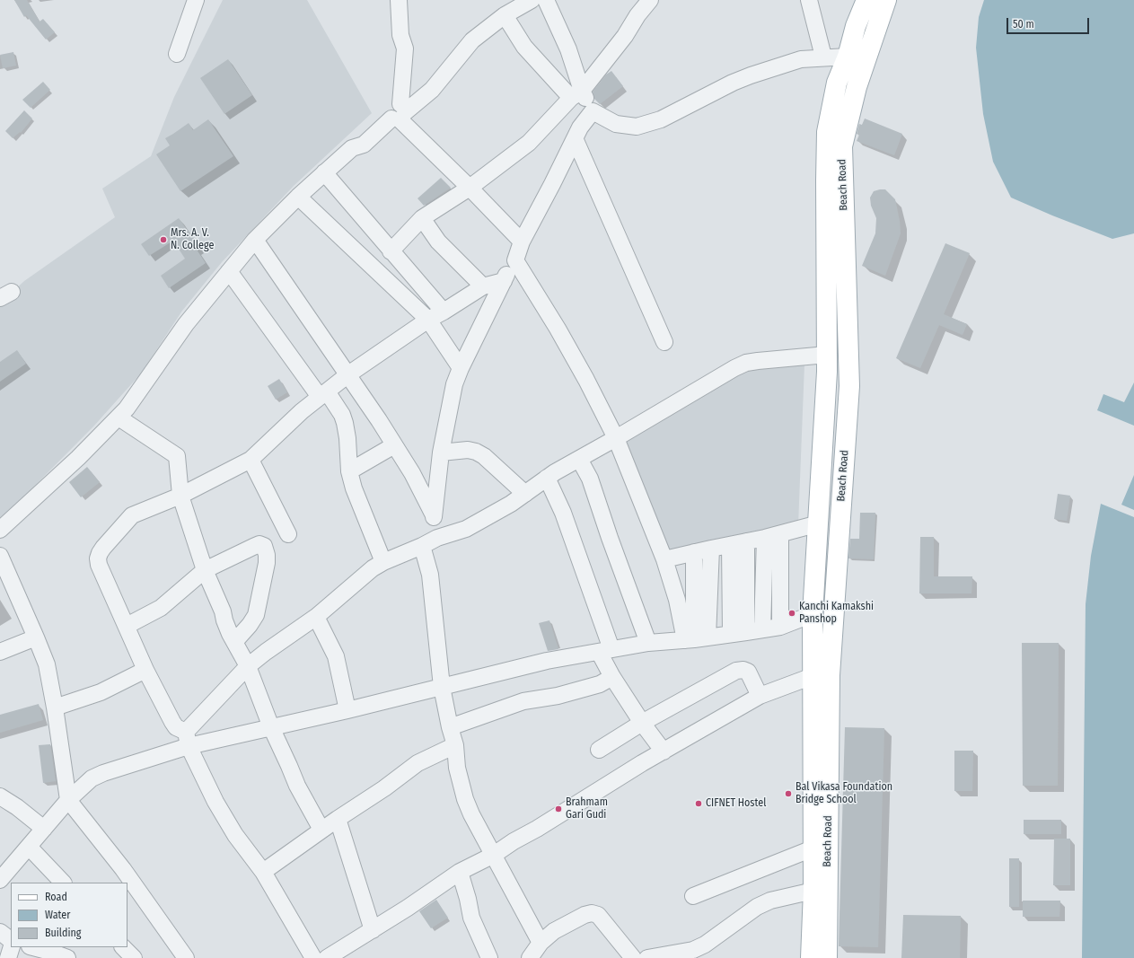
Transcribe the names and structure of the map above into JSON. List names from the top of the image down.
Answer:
{
  "streets": {
    "main road": ["Beach Road"]
  },
  "places": [
    "Mrs. A. V. N. College",
    "Kanchi Kamakshi Panshop",
    "Bal Vikasa Foundation Bridge School",
    "CIFNET Hostel",
    "Brahmam Gari Gudi"
  ],
  "legend": ["Road", "Water", "Building"],
  "scale_bar": "50 m"
}
